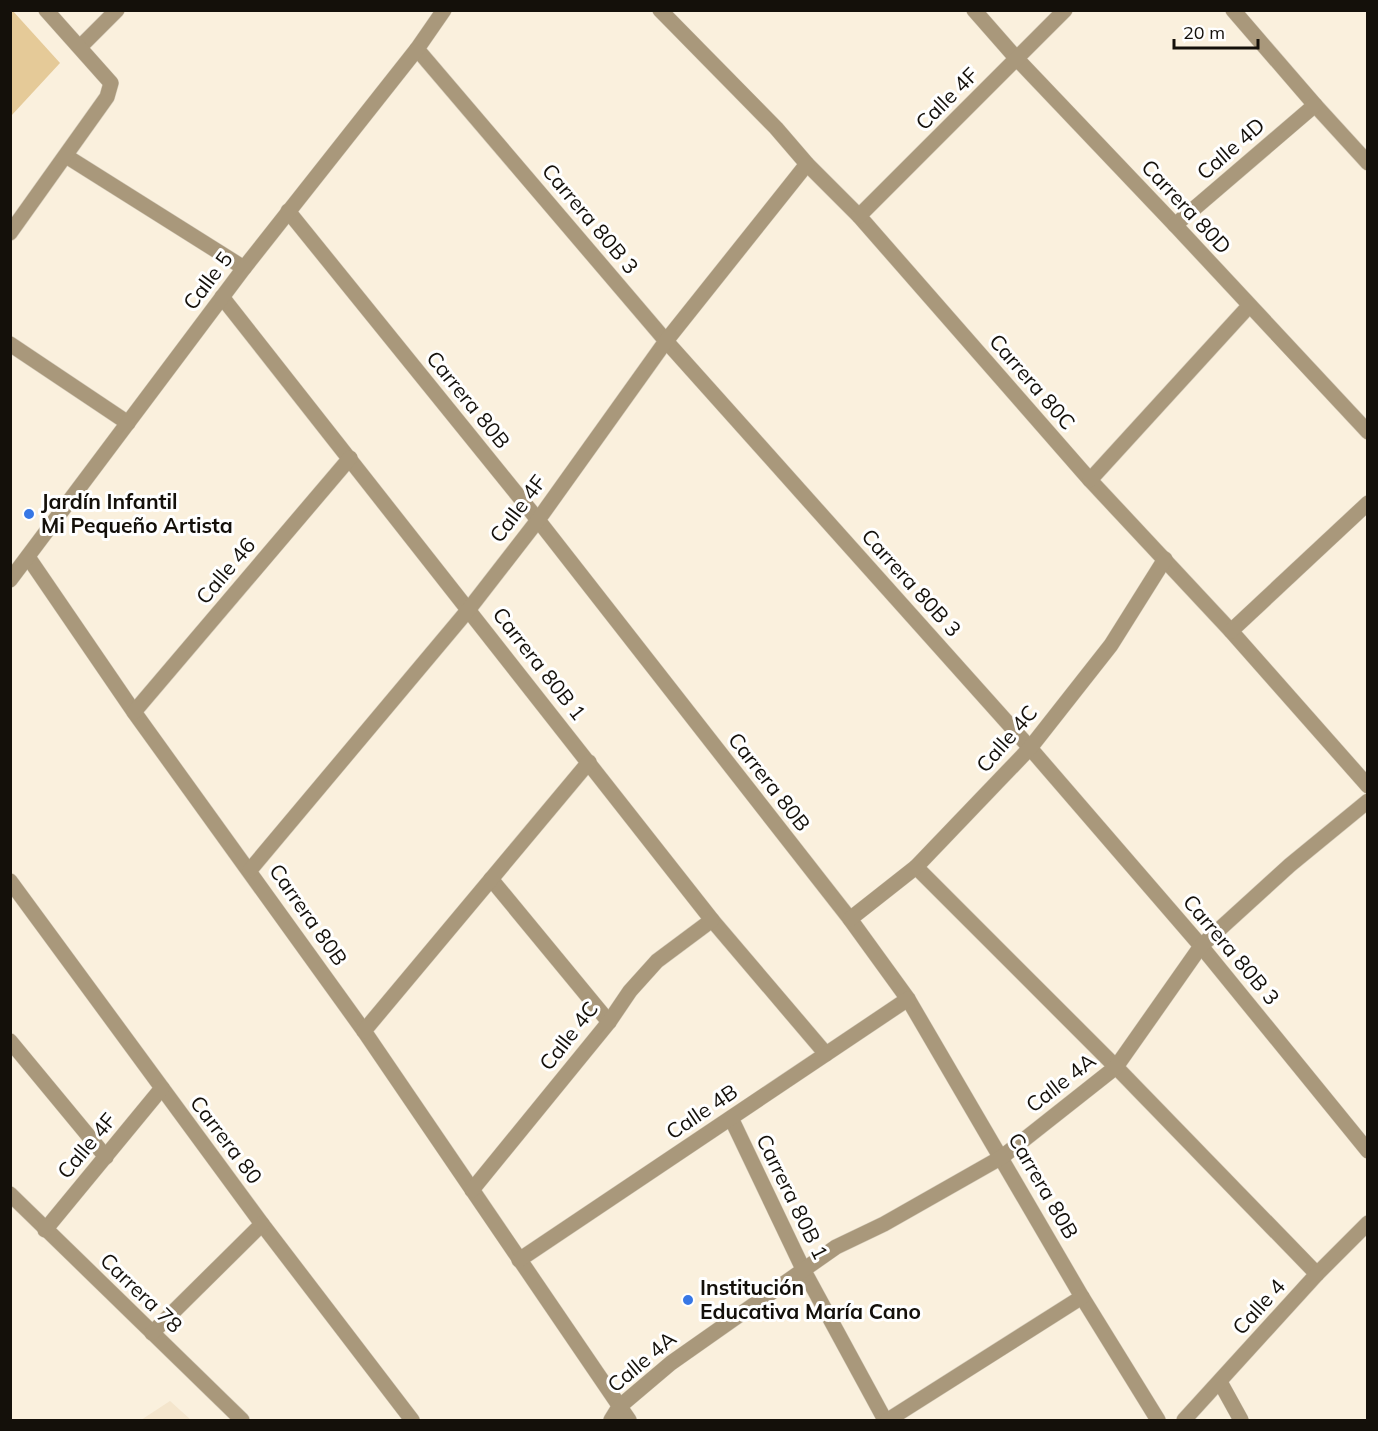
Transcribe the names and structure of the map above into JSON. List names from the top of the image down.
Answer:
{
  "streets": {
    "street": [
      "Calle 4F",
      "Calle 4D",
      "Carrera 80D",
      "Carrera 80B 3",
      "Calle 5",
      "Carrera 80C",
      "Carrera 80B",
      "Calle 46",
      "Carrera 80B 1",
      "Calle 4C",
      "Calle 4A",
      "Calle 4B",
      "Carrera 80",
      "Carrera 78",
      "Calle 4"
    ]
  },
  "crossings": [
    ["Calle 4F", "Carrera 80D"],
    ["Calle 4F", "Carrera 80B 3"],
    ["Calle 4F", "Carrera 80C"],
    ["Calle 4F", "Carrera 80B"],
    ["Calle 4F", "Carrera 80B 1"],
    ["Calle 4F", "Carrera 80"],
    ["Calle 4F", "Carrera 78"],
    ["Calle 4D", "Carrera 80D"],
    ["Carrera 80B 3", "Calle 5"],
    ["Carrera 80B 3", "Calle 4C"],
    ["Carrera 80B 3", "Calle 4A"],
    ["Calle 5", "Carrera 80B"],
    ["Calle 5", "Carrera 80B 1"],
    ["Carrera 80C", "Calle 4C"],
    ["Carrera 80B", "Calle 46"],
    ["Carrera 80B", "Calle 4C"],
    ["Carrera 80B", "Calle 4A"],
    ["Carrera 80B", "Calle 4B"],
    ["Calle 46", "Carrera 80B 1"],
    ["Carrera 80B 1", "Calle 4C"],
    ["Carrera 80B 1", "Calle 4A"],
    ["Carrera 80B 1", "Calle 4B"]
  ],
  "places": ["Jardín Infantil Mi Pequeño Artista", "Institución Educativa María Cano"],
  "scale_bar": "20 m"
}
